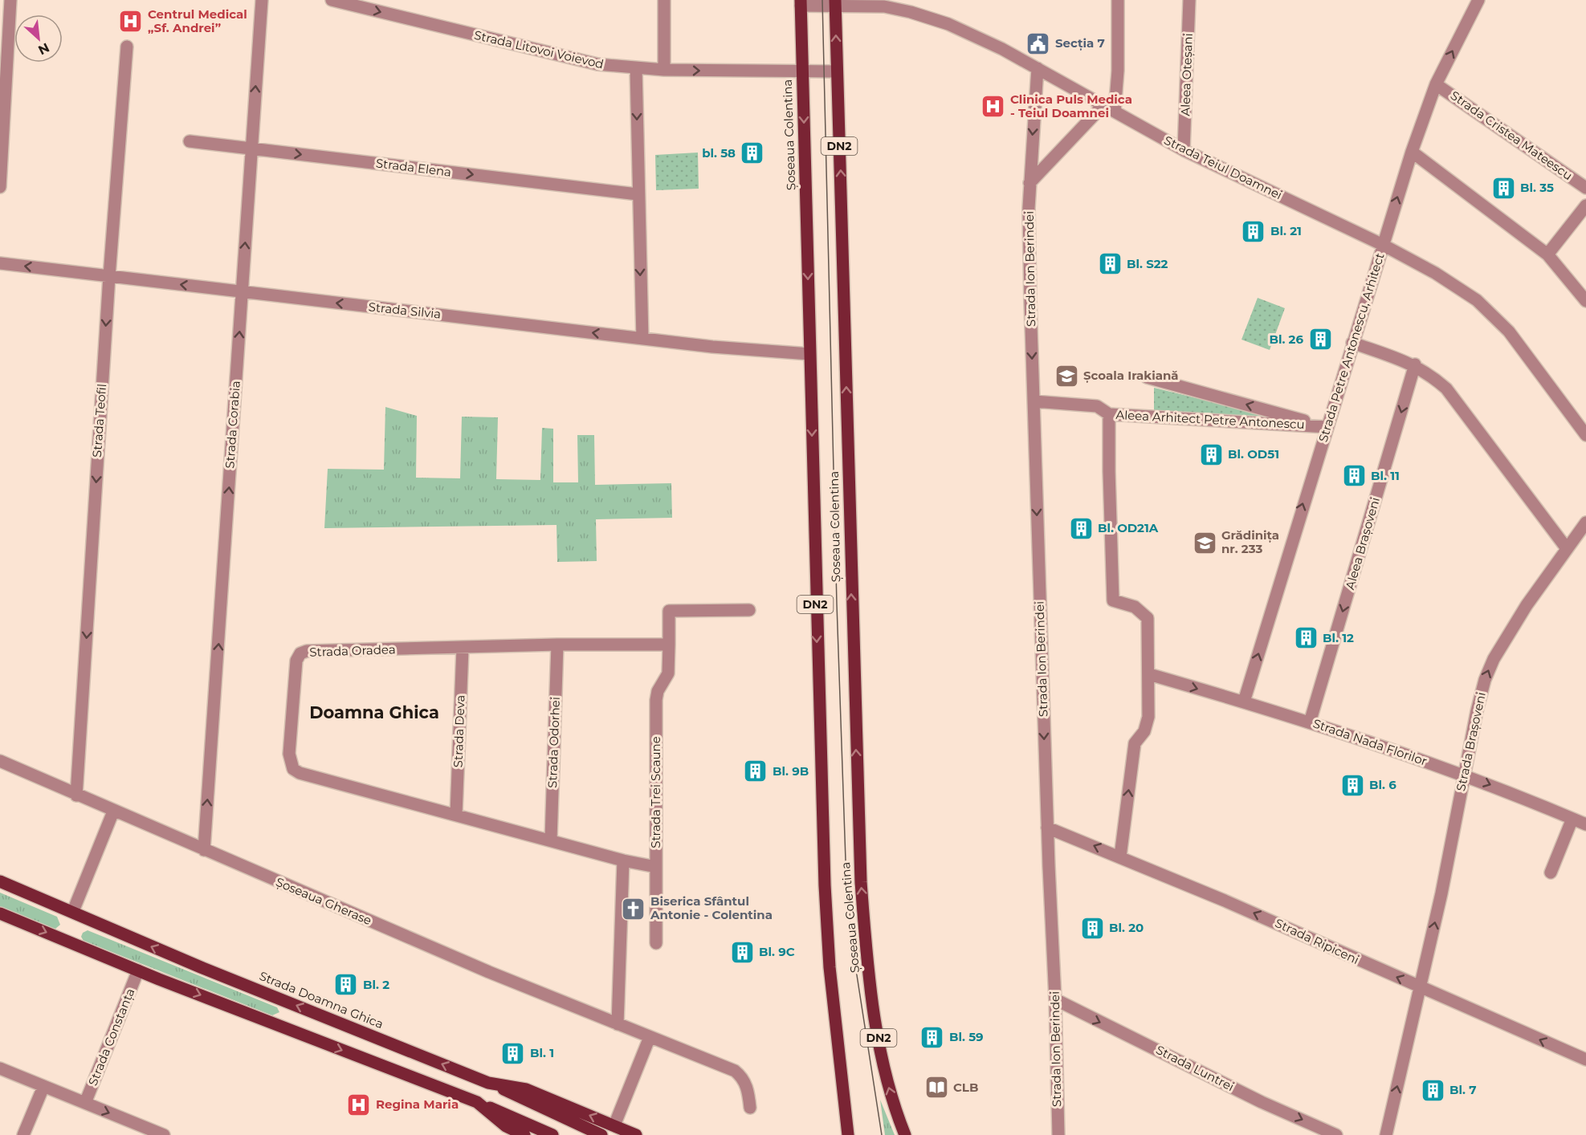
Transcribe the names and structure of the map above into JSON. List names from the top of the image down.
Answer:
{
  "streets": {
    "main road": ["Șoseaua Colentina", "DN2", "Strada Doamna Ghica"],
    "street": [
      "Strada Litovoi Voievod",
      "Aleea Oteșani",
      "Strada Cristea Mateescu",
      "Strada Elena",
      "Strada Teiul Doamnei",
      "Strada Ion Berindei",
      "Strada Silvia",
      "Strada Petre Antonescu, Arhitect",
      "Aleea Arhitect Petre Antonescu",
      "Strada Teofil",
      "Strada Corabia",
      "Aleea Brașoveni",
      "Strada Oradea",
      "Strada Deva",
      "Strada Brașoveni",
      "Strada Odorhei",
      "Strada Nada Florilor",
      "Strada Trei Scaune",
      "Șoseaua Gherase",
      "Strada Ripiceni",
      "Strada Constanța",
      "Strada Luntrei"
    ]
  },
  "crossings": [
    ["Strada Litovoi Voievod", "Șoseaua Colentina"],
    ["Aleea Oteșani", "Strada Teiul Doamnei"],
    ["Șoseaua Colentina", "Strada Teiul Doamnei"],
    ["Șoseaua Colentina", "Strada Silvia"],
    ["Strada Cristea Mateescu", "Strada Petre Antonescu, Arhitect"],
    ["Strada Elena", "Strada Corabia"],
    ["Strada Teiul Doamnei", "Strada Ion Berindei"],
    ["Strada Teiul Doamnei", "Strada Petre Antonescu, Arhitect"],
    ["Strada Ion Berindei", "Strada Ripiceni"],
    ["Strada Ion Berindei", "Strada Luntrei"],
    ["Strada Silvia", "Strada Teofil"],
    ["Strada Silvia", "Strada Corabia"],
    ["Strada Petre Antonescu, Arhitect", "Aleea Arhitect Petre Antonescu"],
    ["Strada Petre Antonescu, Arhitect", "Strada Nada Florilor"],
    ["Strada Teofil", "Șoseaua Gherase"],
    ["Strada Corabia", "Șoseaua Gherase"],
    ["Aleea Brașoveni", "Strada Nada Florilor"],
    ["Strada Oradea", "Strada Deva"],
    ["Strada Oradea", "Strada Odorhei"],
    ["Strada Oradea", "Strada Trei Scaune"],
    ["Strada Brașoveni", "Strada Nada Florilor"],
    ["Strada Brașoveni", "Strada Ripiceni"]
  ],
  "one_way": [
    "Strada Litovoi Voievod",
    "Strada Elena",
    "Strada Silvia",
    "Strada Petre Antonescu, Arhitect",
    "Strada Teofil",
    "Strada Corabia",
    "Aleea Brașoveni",
    "Strada Brașoveni",
    "Strada Nada Florilor",
    "Strada Ripiceni",
    "Strada Luntrei"
  ],
  "districts": ["Doamna Ghica"],
  "places": {
    "hospital": ["Centrul Medical „Sf. Andrei”", "Clinica Puls Medica - Teiul Doamnei", "Regina Maria"],
    "public building": ["Secția 7"],
    "building": [
      "bl. 58",
      "Bl. 35",
      "Bl. 21",
      "Bl. S22",
      "Bl. 26",
      "Bl. OD51",
      "Bl. 11",
      "Bl. OD21A",
      "Bl. 12",
      "Bl. 9B",
      "Bl. 6",
      "Bl. 20",
      "Bl. 9C",
      "Bl. 2",
      "Bl. 59",
      "Bl. 1",
      "Bl. 7"
    ],
    "school or university": ["Școala Irakiană", "Grădinița nr. 233"],
    "church": ["Biserica Sfântul Antonie - Colentina"],
    "library": ["CLB"]
  },
  "north": "bottom right"
}
